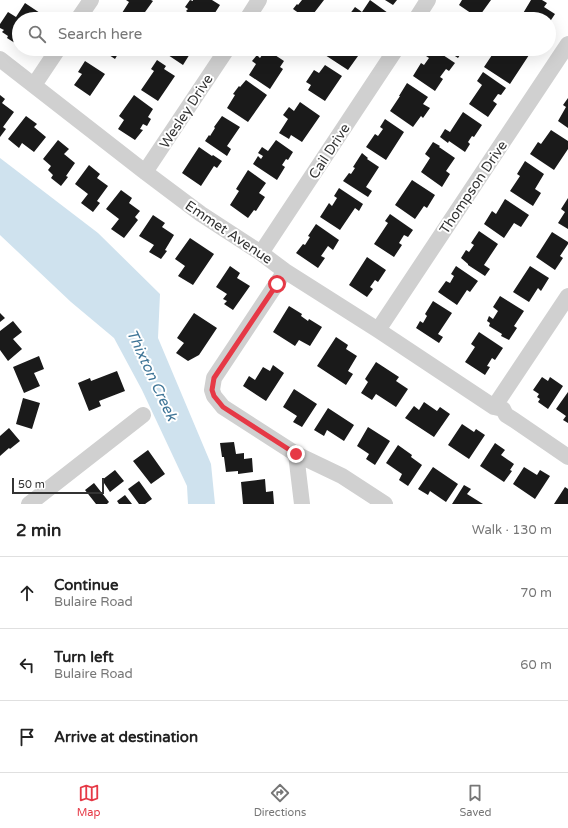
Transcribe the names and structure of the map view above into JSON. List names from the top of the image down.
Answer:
{
  "streets": {
    "street": [
      "Wesley Drive",
      "Cail Drive",
      "Thompson Drive",
      "Emmet Avenue"
    ]
  },
  "crossings": [
    ["Wesley Drive", "Emmet Avenue"],
    ["Cail Drive", "Emmet Avenue"],
    ["Thompson Drive", "Emmet Avenue"]
  ],
  "water": ["Thixton Creek"],
  "scale_bar": "50 m",
  "page": {
    "search": "Search here",
    "scale": "50 m",
    "heading": ["2 min", "Walk · 130 m"],
    "list": [
      ["Continue", "Bulaire Road", "70 m"],
      ["Turn left", "Bulaire Road", "60 m"],
      "Arrive at destination"
    ],
    "nav": ["Map", "Directions", "Saved"]
  }
}
